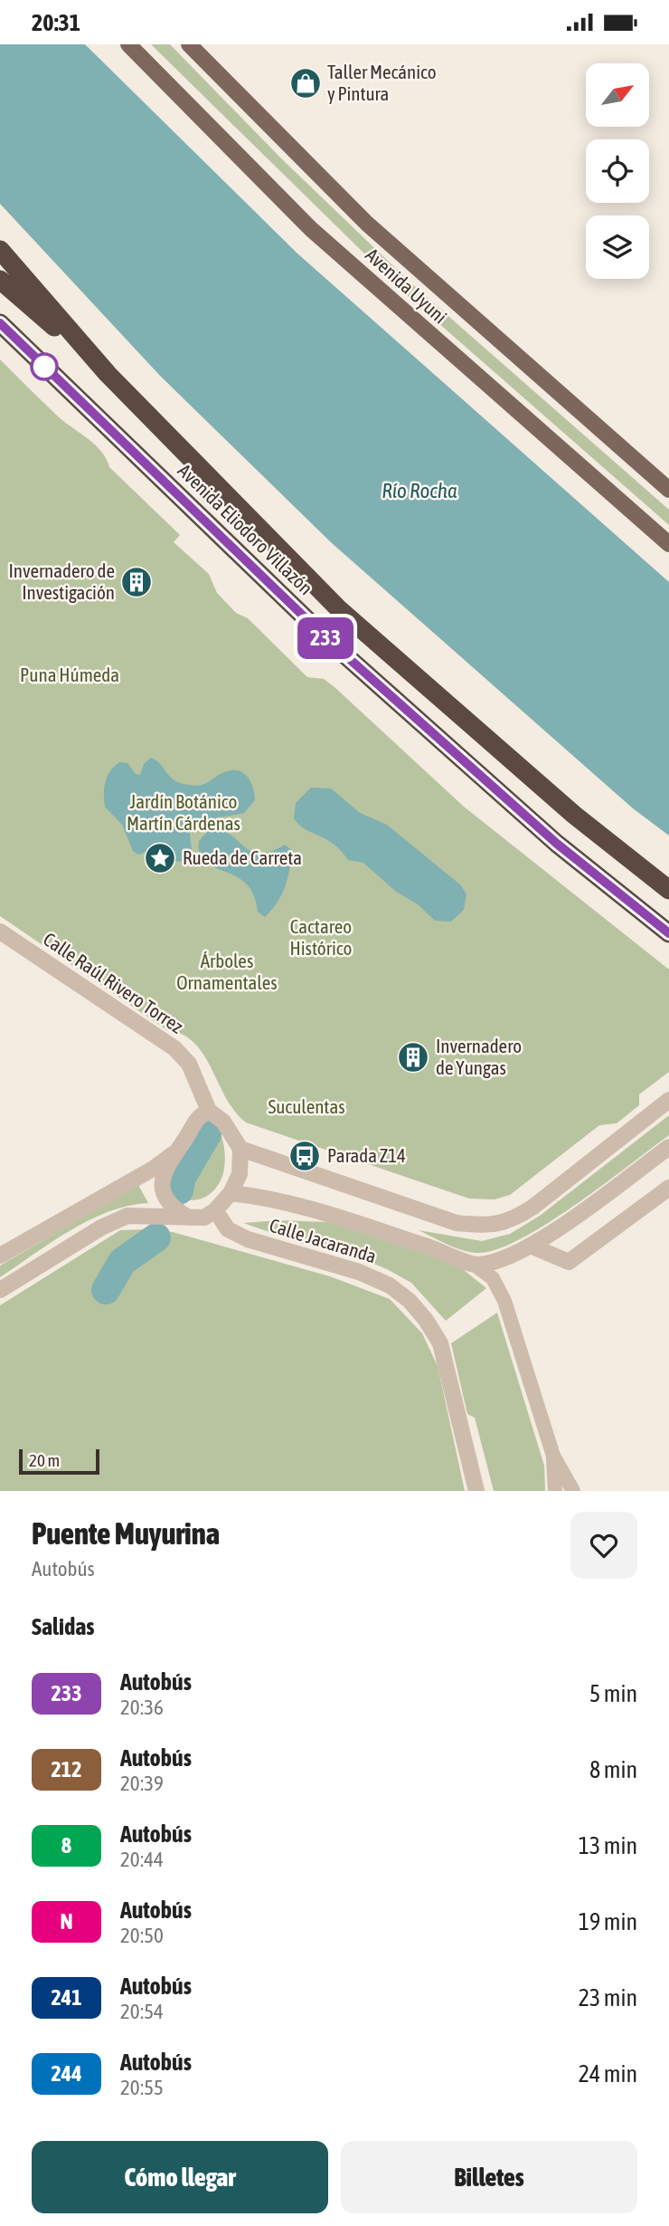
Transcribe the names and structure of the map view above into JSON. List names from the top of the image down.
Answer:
{
  "streets": {
    "highway": ["Avenida Eliodoro Villazón"],
    "main road": ["Avenida Uyuni"],
    "street": ["Calle Raúl Rivero Torrez", "Calle Jacaranda"]
  },
  "crossings": [
    ["Calle Raúl Rivero Torrez", "Calle Jacaranda"]
  ],
  "water": ["Río Rocha"],
  "parks": [
    "Puna Húmeda",
    "Jardín Botánico Martín Cárdenas",
    "Cactareo Histórico",
    "Árboles Ornamentales",
    "Suculentas"
  ],
  "places": {
    "shop": ["Taller Mecánico y Pintura"],
    "building": ["Invernadero de Investigación", "Invernadero de Yungas"],
    "place": ["Rueda de Carreta"],
    "bus stop": ["Parada Z14"]
  },
  "lines": ["bus line 233"],
  "scale_bar": "20 m",
  "north": "top right",
  "page": {
    "status": "20:31",
    "on_map": "233",
    "scale": "20 m",
    "heading": [
      ["Puente Muyurina", "Autobús"],
      "Salidas"
    ],
    "list": [
      {
        "mark": "233",
        "name": "Autobús",
        "note": "20:36",
        "value": "5 min"
      },
      {
        "mark": "212",
        "name": "Autobús",
        "note": "20:39",
        "value": "8 min"
      },
      {
        "mark": "8",
        "name": "Autobús",
        "note": "20:44",
        "value": "13 min"
      },
      {
        "mark": "N",
        "name": "Autobús",
        "note": "20:50",
        "value": "19 min"
      },
      {
        "mark": "241",
        "name": "Autobús",
        "note": "20:54",
        "value": "23 min"
      },
      {
        "mark": "244",
        "name": "Autobús",
        "note": "20:55",
        "value": "24 min"
      }
    ],
    "buttons": ["Cómo llegar", "Billetes"]
  }
}
